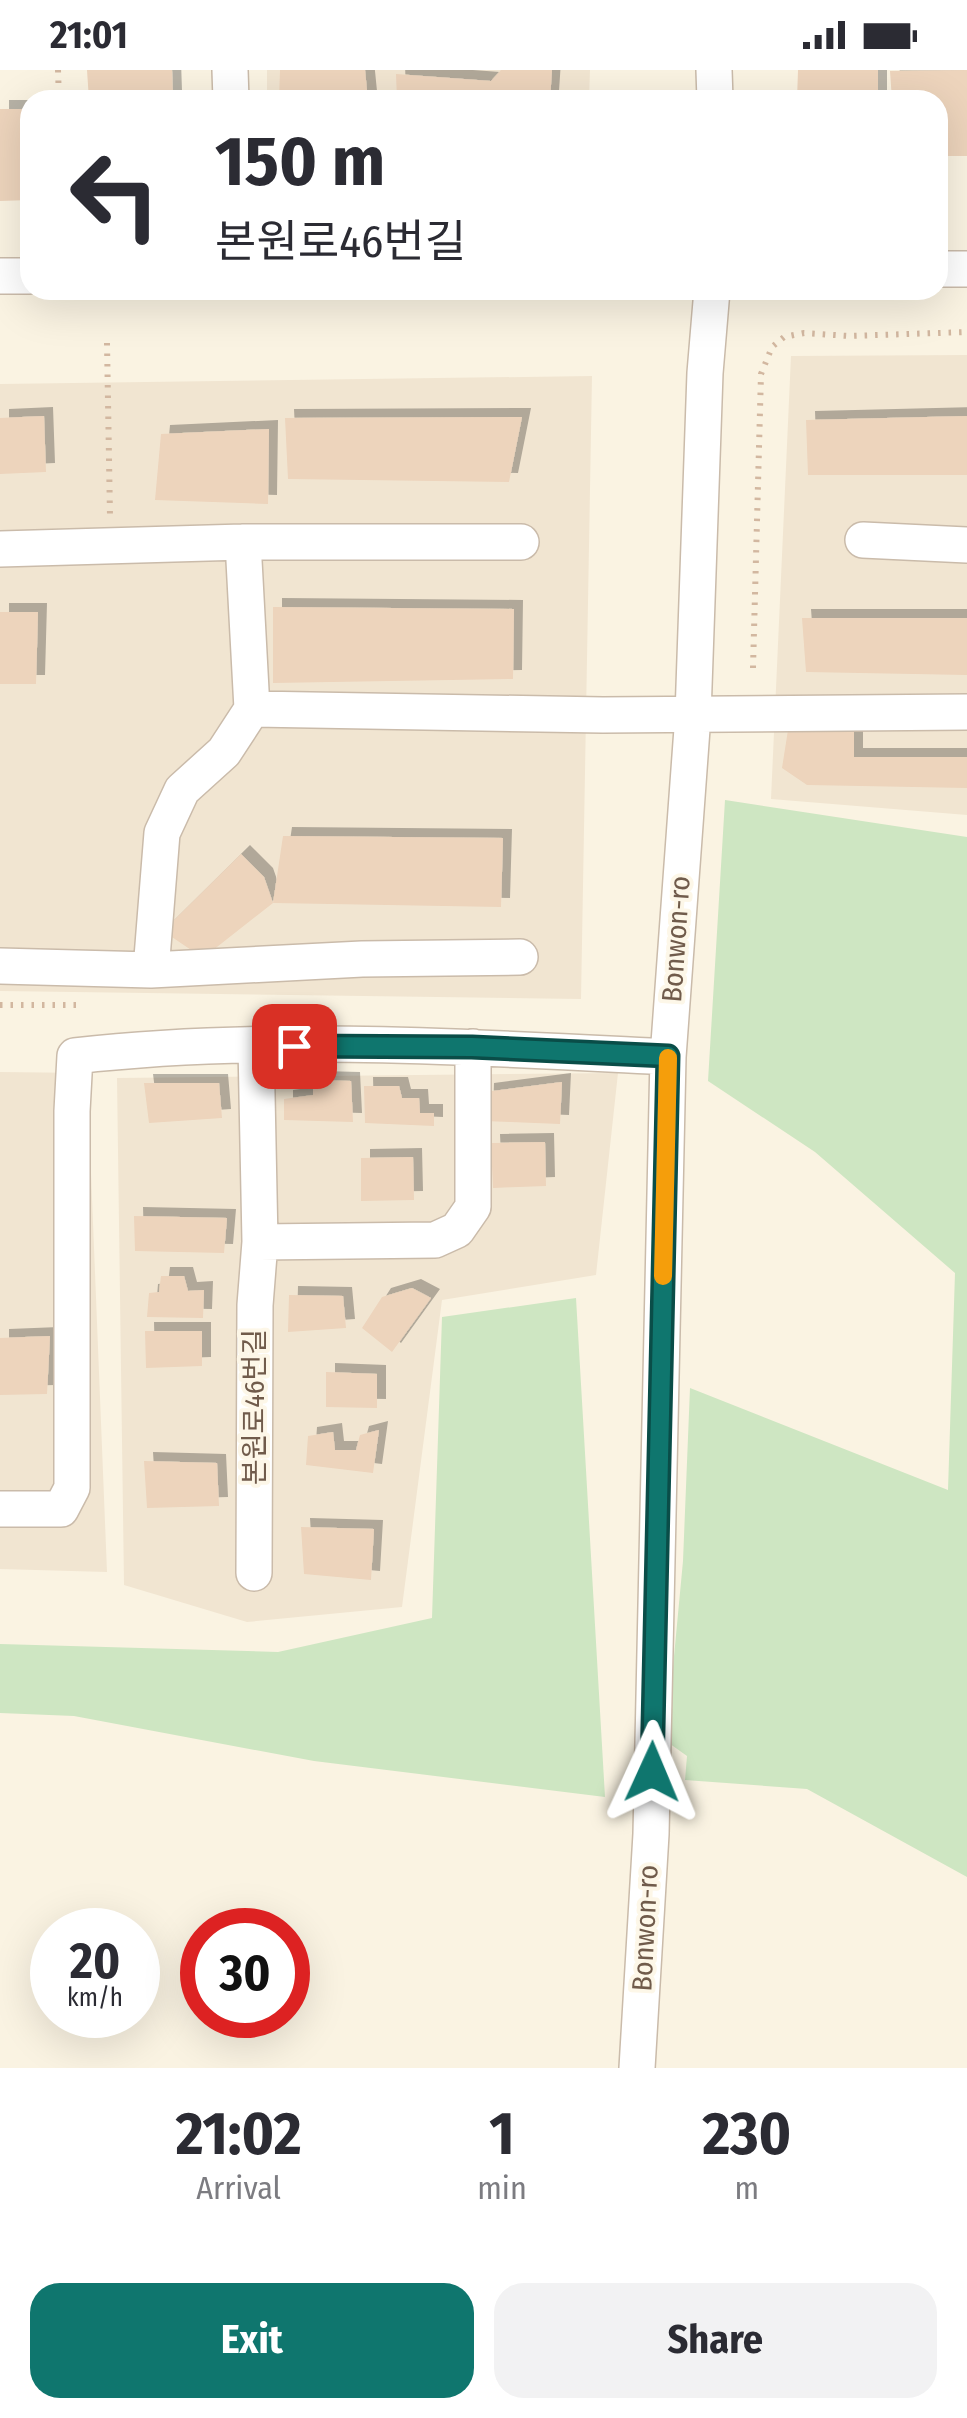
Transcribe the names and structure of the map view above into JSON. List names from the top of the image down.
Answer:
{
  "streets": {
    "street": ["Bonwon-ro", "본원로46번길"]
  },
  "page": {
    "status": "21:01",
    "turn": ["150 m", "본원로46번길"],
    "speed": "20 km/h",
    "limit": "30",
    "eta": [
      "21:02",
      "Arrival",
      "1",
      "min",
      "230",
      "m"
    ],
    "buttons": ["Exit", "Share"]
  }
}
